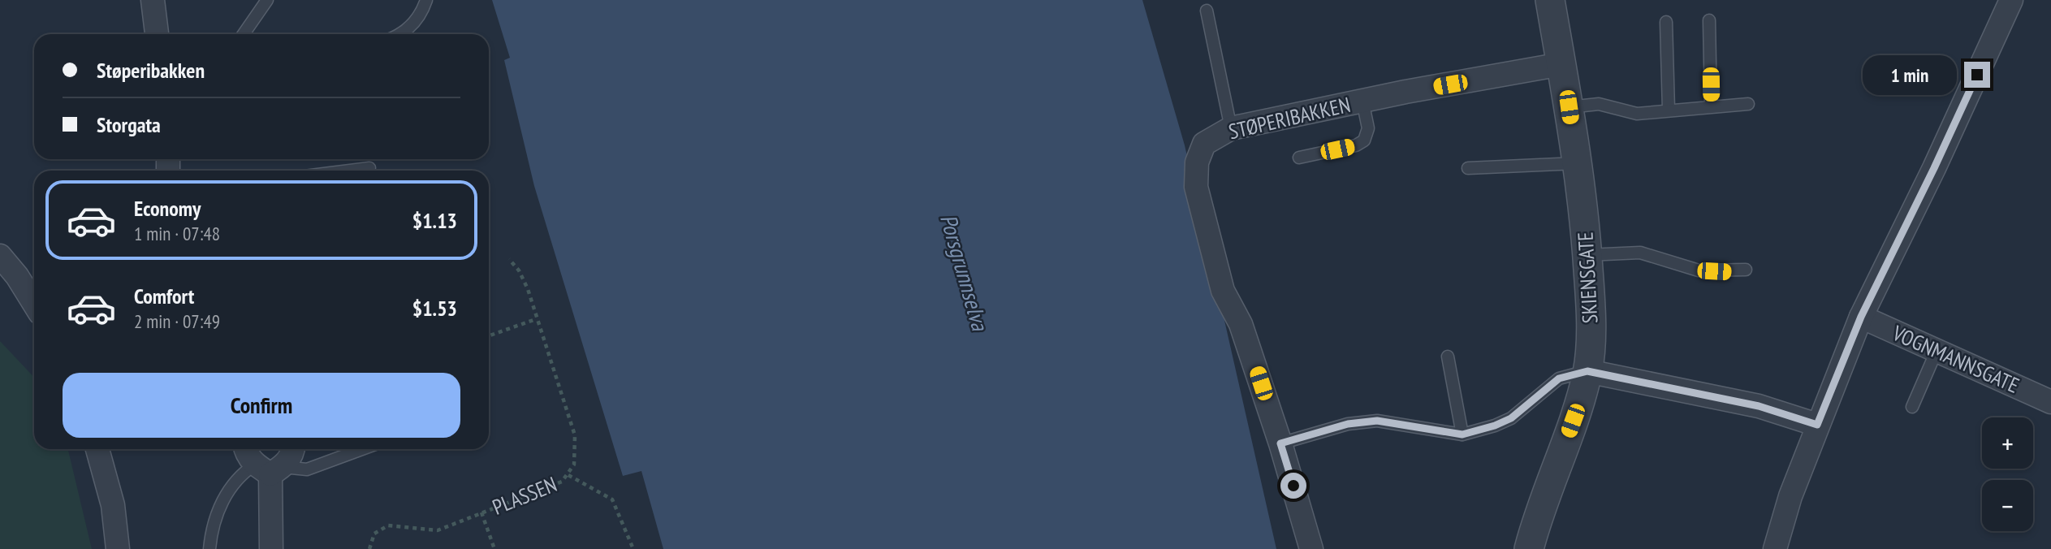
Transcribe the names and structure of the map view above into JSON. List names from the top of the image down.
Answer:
{
  "streets": {
    "street": ["STØPERIBAKKEN", "SKIENSGATE", "VOGNMANNSGATE"],
    "path": ["PLASSEN"]
  },
  "crossings": [
    ["STØPERIBAKKEN", "SKIENSGATE"]
  ],
  "water": ["Porsgrunnselva"],
  "page": {
    "banner": ["Støperibakken", "Storgata"],
    "bubble": "1 min",
    "list": [
      {
        "name": "Economy",
        "note": "1 min · 07:48",
        "value": "$1.13"
      },
      {
        "name": "Comfort",
        "note": "2 min · 07:49",
        "value": "$1.53"
      }
    ],
    "buttons": "Confirm",
    "map_buttons": ["+", "−"]
  }
}
